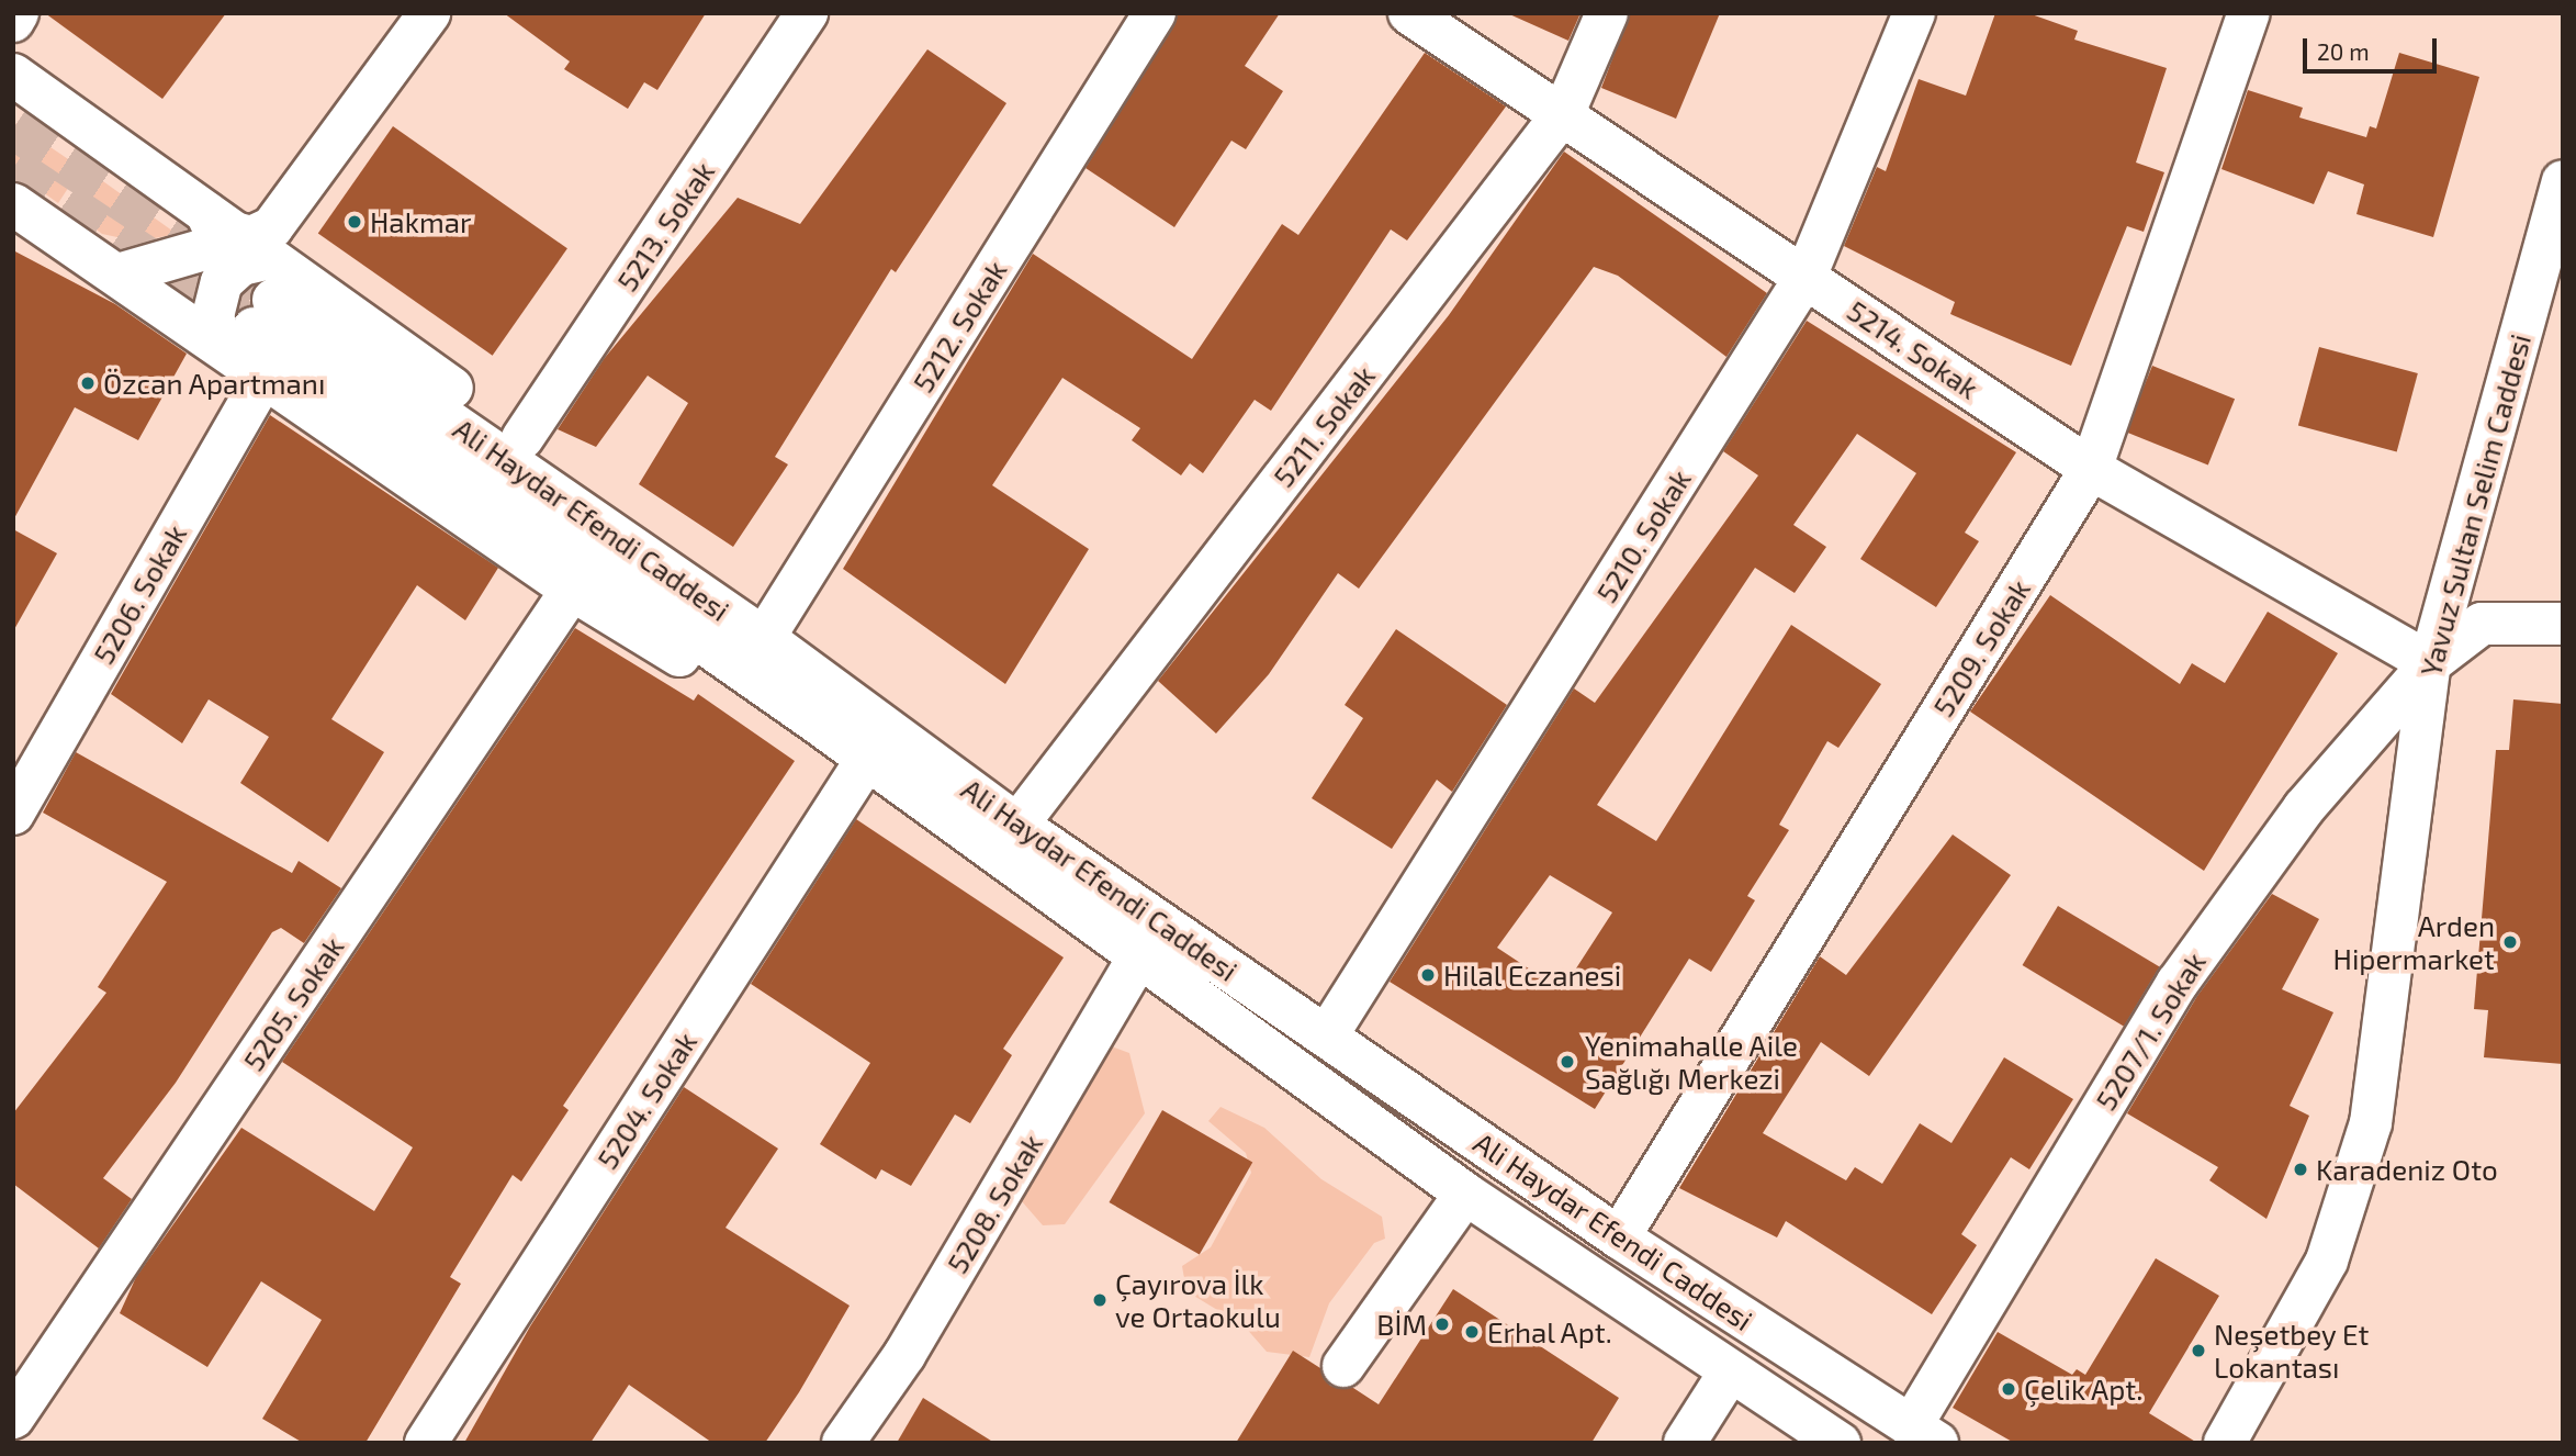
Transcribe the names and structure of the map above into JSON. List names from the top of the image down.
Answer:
{
  "streets": {
    "street": [
      "5213. Sokak",
      "5212. Sokak",
      "5214. Sokak",
      "5211. Sokak",
      "Yavuz Sultan Selim Caddesi",
      "Ali Haydar Efendi Caddesi",
      "5210. Sokak",
      "5206. Sokak",
      "5209. Sokak",
      "5205. Sokak",
      "5207/1. Sokak",
      "5204. Sokak",
      "5208. Sokak"
    ]
  },
  "crossings": [
    ["5212. Sokak", "Ali Haydar Efendi Caddesi"],
    ["5214. Sokak", "5211. Sokak"],
    ["5214. Sokak", "Yavuz Sultan Selim Caddesi"],
    ["5214. Sokak", "5210. Sokak"],
    ["5214. Sokak", "5209. Sokak"],
    ["5214. Sokak", "5207/1. Sokak"],
    ["5211. Sokak", "Ali Haydar Efendi Caddesi"],
    ["Yavuz Sultan Selim Caddesi", "5207/1. Sokak"],
    ["Ali Haydar Efendi Caddesi", "5210. Sokak"],
    ["Ali Haydar Efendi Caddesi", "5209. Sokak"],
    ["Ali Haydar Efendi Caddesi", "5207/1. Sokak"],
    ["Ali Haydar Efendi Caddesi", "5204. Sokak"],
    ["Ali Haydar Efendi Caddesi", "5208. Sokak"]
  ],
  "places": [
    "Hakmar",
    "Özcan Apartmanı",
    "Arden Hipermarket",
    "Hilal Eczanesi",
    "Yenimahalle Aile Sağlığı Merkezi",
    "Karadeniz Oto",
    "Çayırova İlk ve Ortaokulu",
    "BİM",
    "Erhal Apt.",
    "Neşetbey Et Lokantası",
    "Çelik Apt."
  ],
  "scale_bar": "20 m"
}
